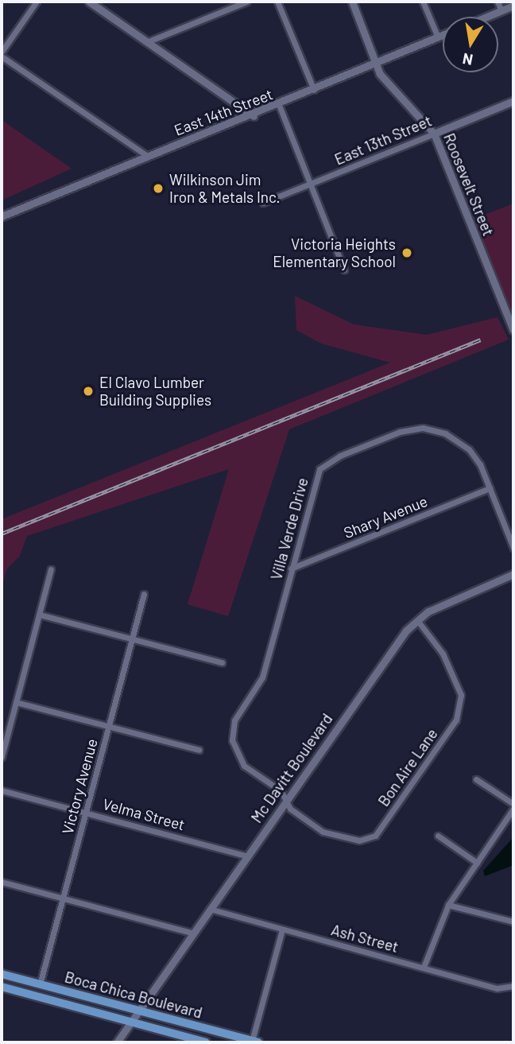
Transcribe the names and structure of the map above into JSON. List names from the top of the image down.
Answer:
{
  "streets": {
    "main road": ["Boca Chica Boulevard"],
    "street": [
      "East 14th Street",
      "East 13th Street",
      "Roosevelt Street",
      "Shary Avenue",
      "Villa Verde Drive",
      "Bon Aire Lane",
      "Mc Davitt Boulevard",
      "Victory Avenue",
      "Velma Street",
      "Ash Street"
    ]
  },
  "crossings": [
    ["East 14th Street", "Roosevelt Street"],
    ["East 13th Street", "Roosevelt Street"],
    ["Shary Avenue", "Villa Verde Drive"],
    ["Villa Verde Drive", "Bon Aire Lane"],
    ["Villa Verde Drive", "Mc Davitt Boulevard"],
    ["Bon Aire Lane", "Mc Davitt Boulevard"],
    ["Mc Davitt Boulevard", "Velma Street"],
    ["Mc Davitt Boulevard", "Ash Street"],
    ["Mc Davitt Boulevard", "Boca Chica Boulevard"],
    ["Victory Avenue", "Velma Street"],
    ["Victory Avenue", "Boca Chica Boulevard"]
  ],
  "places": ["Wilkinson Jim Iron & Metals Inc.", "Victoria Heights Elementary School", "El Clavo Lumber Building Supplies"],
  "north": "bottom"
}
